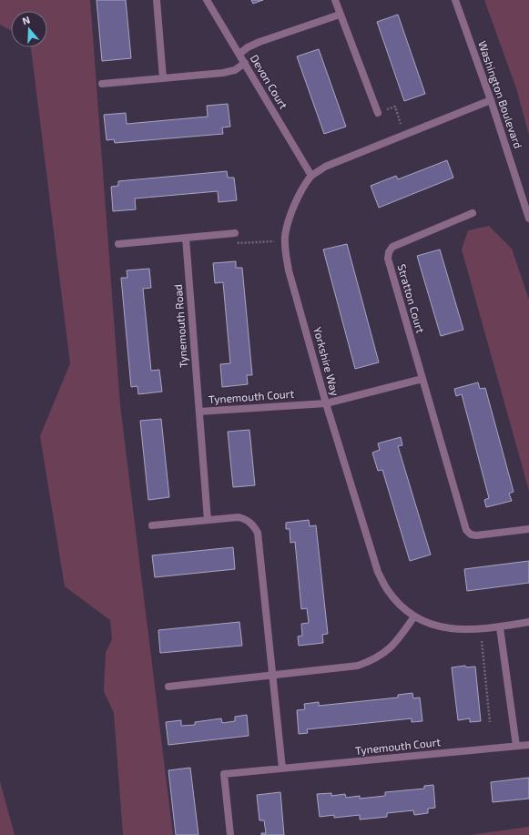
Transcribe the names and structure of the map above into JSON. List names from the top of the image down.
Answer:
{
  "streets": {
    "street": [
      "Devon Court",
      "Washington Boulevard",
      "Stratton Court",
      "Tynemouth Road",
      "Yorkshire Way",
      "Tynemouth Court"
    ]
  },
  "crossings": [
    ["Devon Court", "Yorkshire Way"],
    ["Washington Boulevard", "Yorkshire Way"],
    ["Tynemouth Road", "Tynemouth Court"],
    ["Yorkshire Way", "Tynemouth Court"]
  ],
  "north": "top"
}
